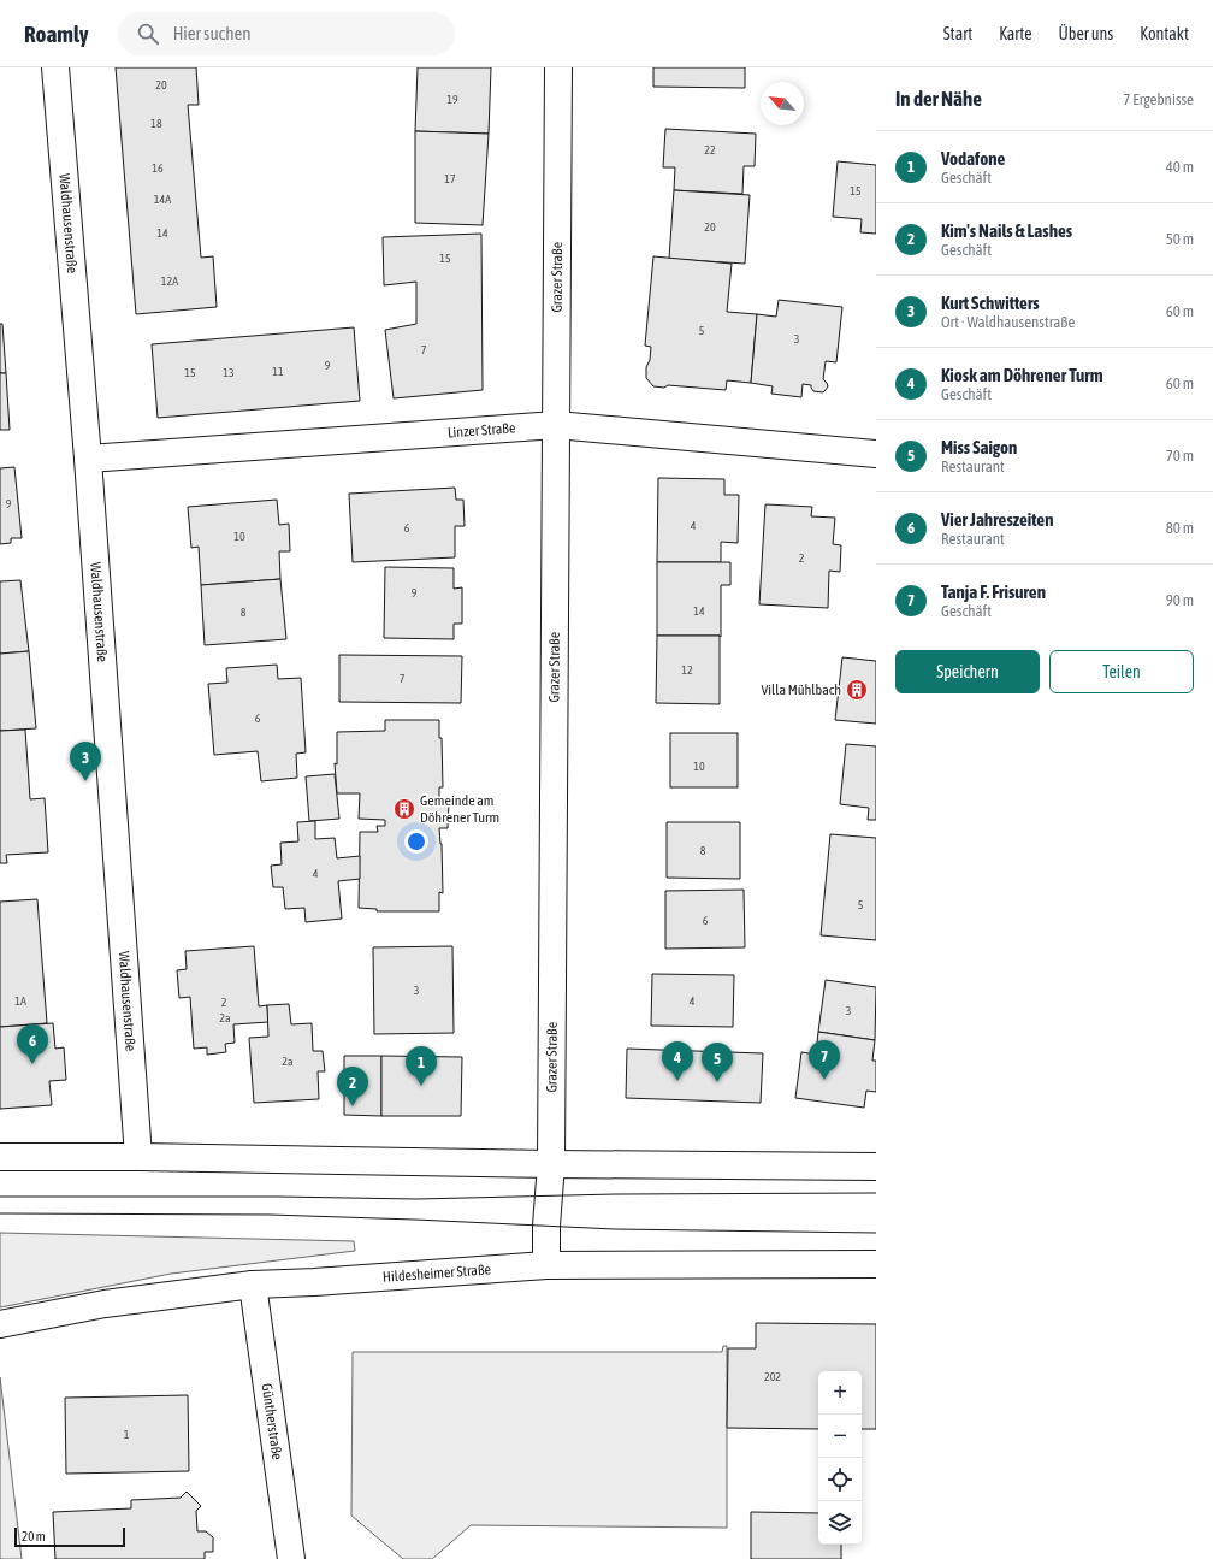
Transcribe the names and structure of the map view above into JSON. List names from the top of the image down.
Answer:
{
  "streets": {
    "street": [
      "Waldhausenstraße",
      "Grazer Straße",
      "Linzer Straße",
      "Hildesheimer Straße",
      "Güntherstraße"
    ]
  },
  "crossings": [
    ["Waldhausenstraße", "Linzer Straße"],
    ["Grazer Straße", "Linzer Straße"],
    ["Grazer Straße", "Hildesheimer Straße"],
    ["Hildesheimer Straße", "Güntherstraße"]
  ],
  "places": {
    "building": ["Villa Mühlbach", "Gemeinde am Döhrener Turm"]
  },
  "house_numbers": [
    "20",
    "19",
    "18",
    "22",
    "16",
    "17",
    "15",
    "14A",
    "20",
    "14",
    "15",
    "12A",
    "5",
    "3",
    "7",
    "9",
    "11",
    "15",
    "13",
    "9",
    "4",
    "6",
    "10",
    "2",
    "9",
    "14",
    "8",
    "12",
    "7",
    "6",
    "10",
    "8",
    "4",
    "5",
    "6",
    "3",
    "1A",
    "4",
    "2",
    "3",
    "2a",
    "2a",
    "202",
    "1"
  ],
  "scale_bar": "20 m",
  "north": "top left",
  "page": {
    "header": "Roamly",
    "search": "Hier suchen",
    "nav": [
      "Start",
      "Karte",
      "Über uns",
      "Kontakt"
    ],
    "heading": ["In der Nähe", "7 Ergebnisse"],
    "list": [
      {
        "mark": "1",
        "name": "Vodafone",
        "note": "Geschäft",
        "value": "40 m"
      },
      {
        "mark": "2",
        "name": "Kim's Nails & Lashes",
        "note": "Geschäft",
        "value": "50 m"
      },
      {
        "mark": "3",
        "name": "Kurt Schwitters",
        "note": "Ort · Waldhausenstraße",
        "value": "60 m"
      },
      {
        "mark": "4",
        "name": "Kiosk am Döhrener Turm",
        "note": "Geschäft",
        "value": "60 m"
      },
      {
        "mark": "5",
        "name": "Miss Saigon",
        "note": "Restaurant",
        "value": "70 m"
      },
      {
        "mark": "6",
        "name": "Vier Jahreszeiten",
        "note": "Restaurant",
        "value": "80 m"
      },
      {
        "mark": "7",
        "name": "Tanja F. Frisuren",
        "note": "Geschäft",
        "value": "90 m"
      }
    ],
    "buttons": ["Speichern", "Teilen"],
    "pins": [
      "3",
      "6",
      "7",
      "4",
      "5",
      "1",
      "2"
    ],
    "map_buttons": ["+", "−"],
    "scale": "20 m"
  }
}
